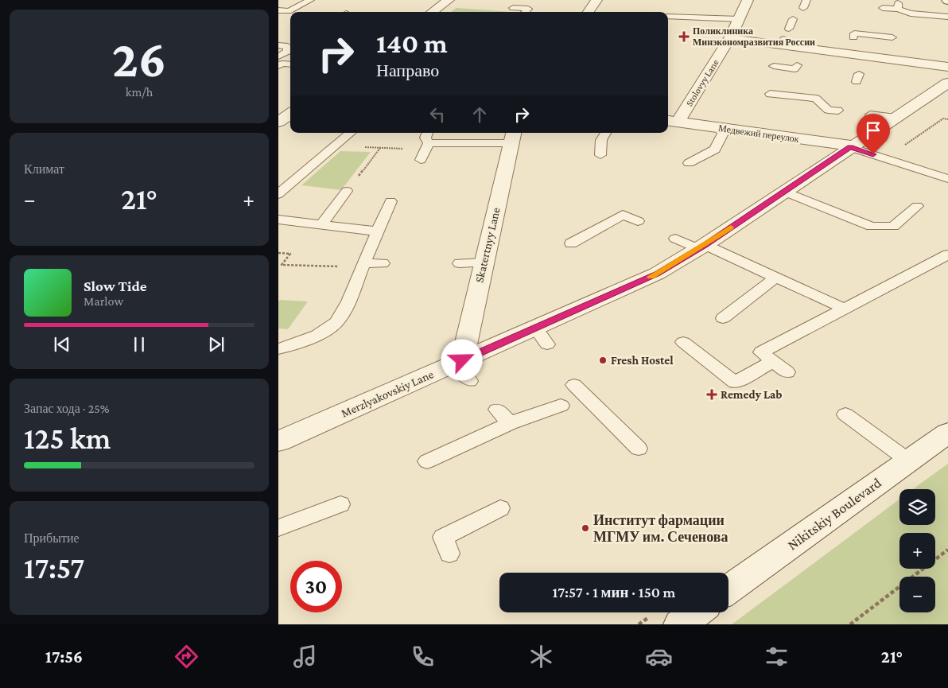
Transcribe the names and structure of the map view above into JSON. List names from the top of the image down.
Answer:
{
  "streets": {
    "street": [
      "Stolovyy Lane",
      "Медвежий переулок",
      "Skatertnyy Lane",
      "Merzlyakovskiy Lane",
      "Nikitskiy Boulevard"
    ]
  },
  "crossings": [
    ["Stolovyy Lane", "Медвежий переулок"],
    ["Медвежий переулок", "Merzlyakovskiy Lane"],
    ["Skatertnyy Lane", "Merzlyakovskiy Lane"]
  ],
  "places": {
    "health": ["Поликлиника Минэкономразвития России", "Remedy Lab"],
    "other": ["Fresh Hostel", "Институт фармации МГМУ им. Сеченова"]
  },
  "page": {
    "tile": [
      ["26", "km/h"],
      "Климат",
      ["Запас хода · 25%", "125 km"],
      ["Прибытие", "17:57"]
    ],
    "turn": ["140 m", "Направо"],
    "heat": ["−", "21°", "+"],
    "song": ["Slow Tide", "Marlow"],
    "map_buttons": ["+", "−"],
    "limit": "30",
    "trip": "17:57 · 1 мин · 150 m",
    "tabs": ["17:56", "21°"]
  }
}
